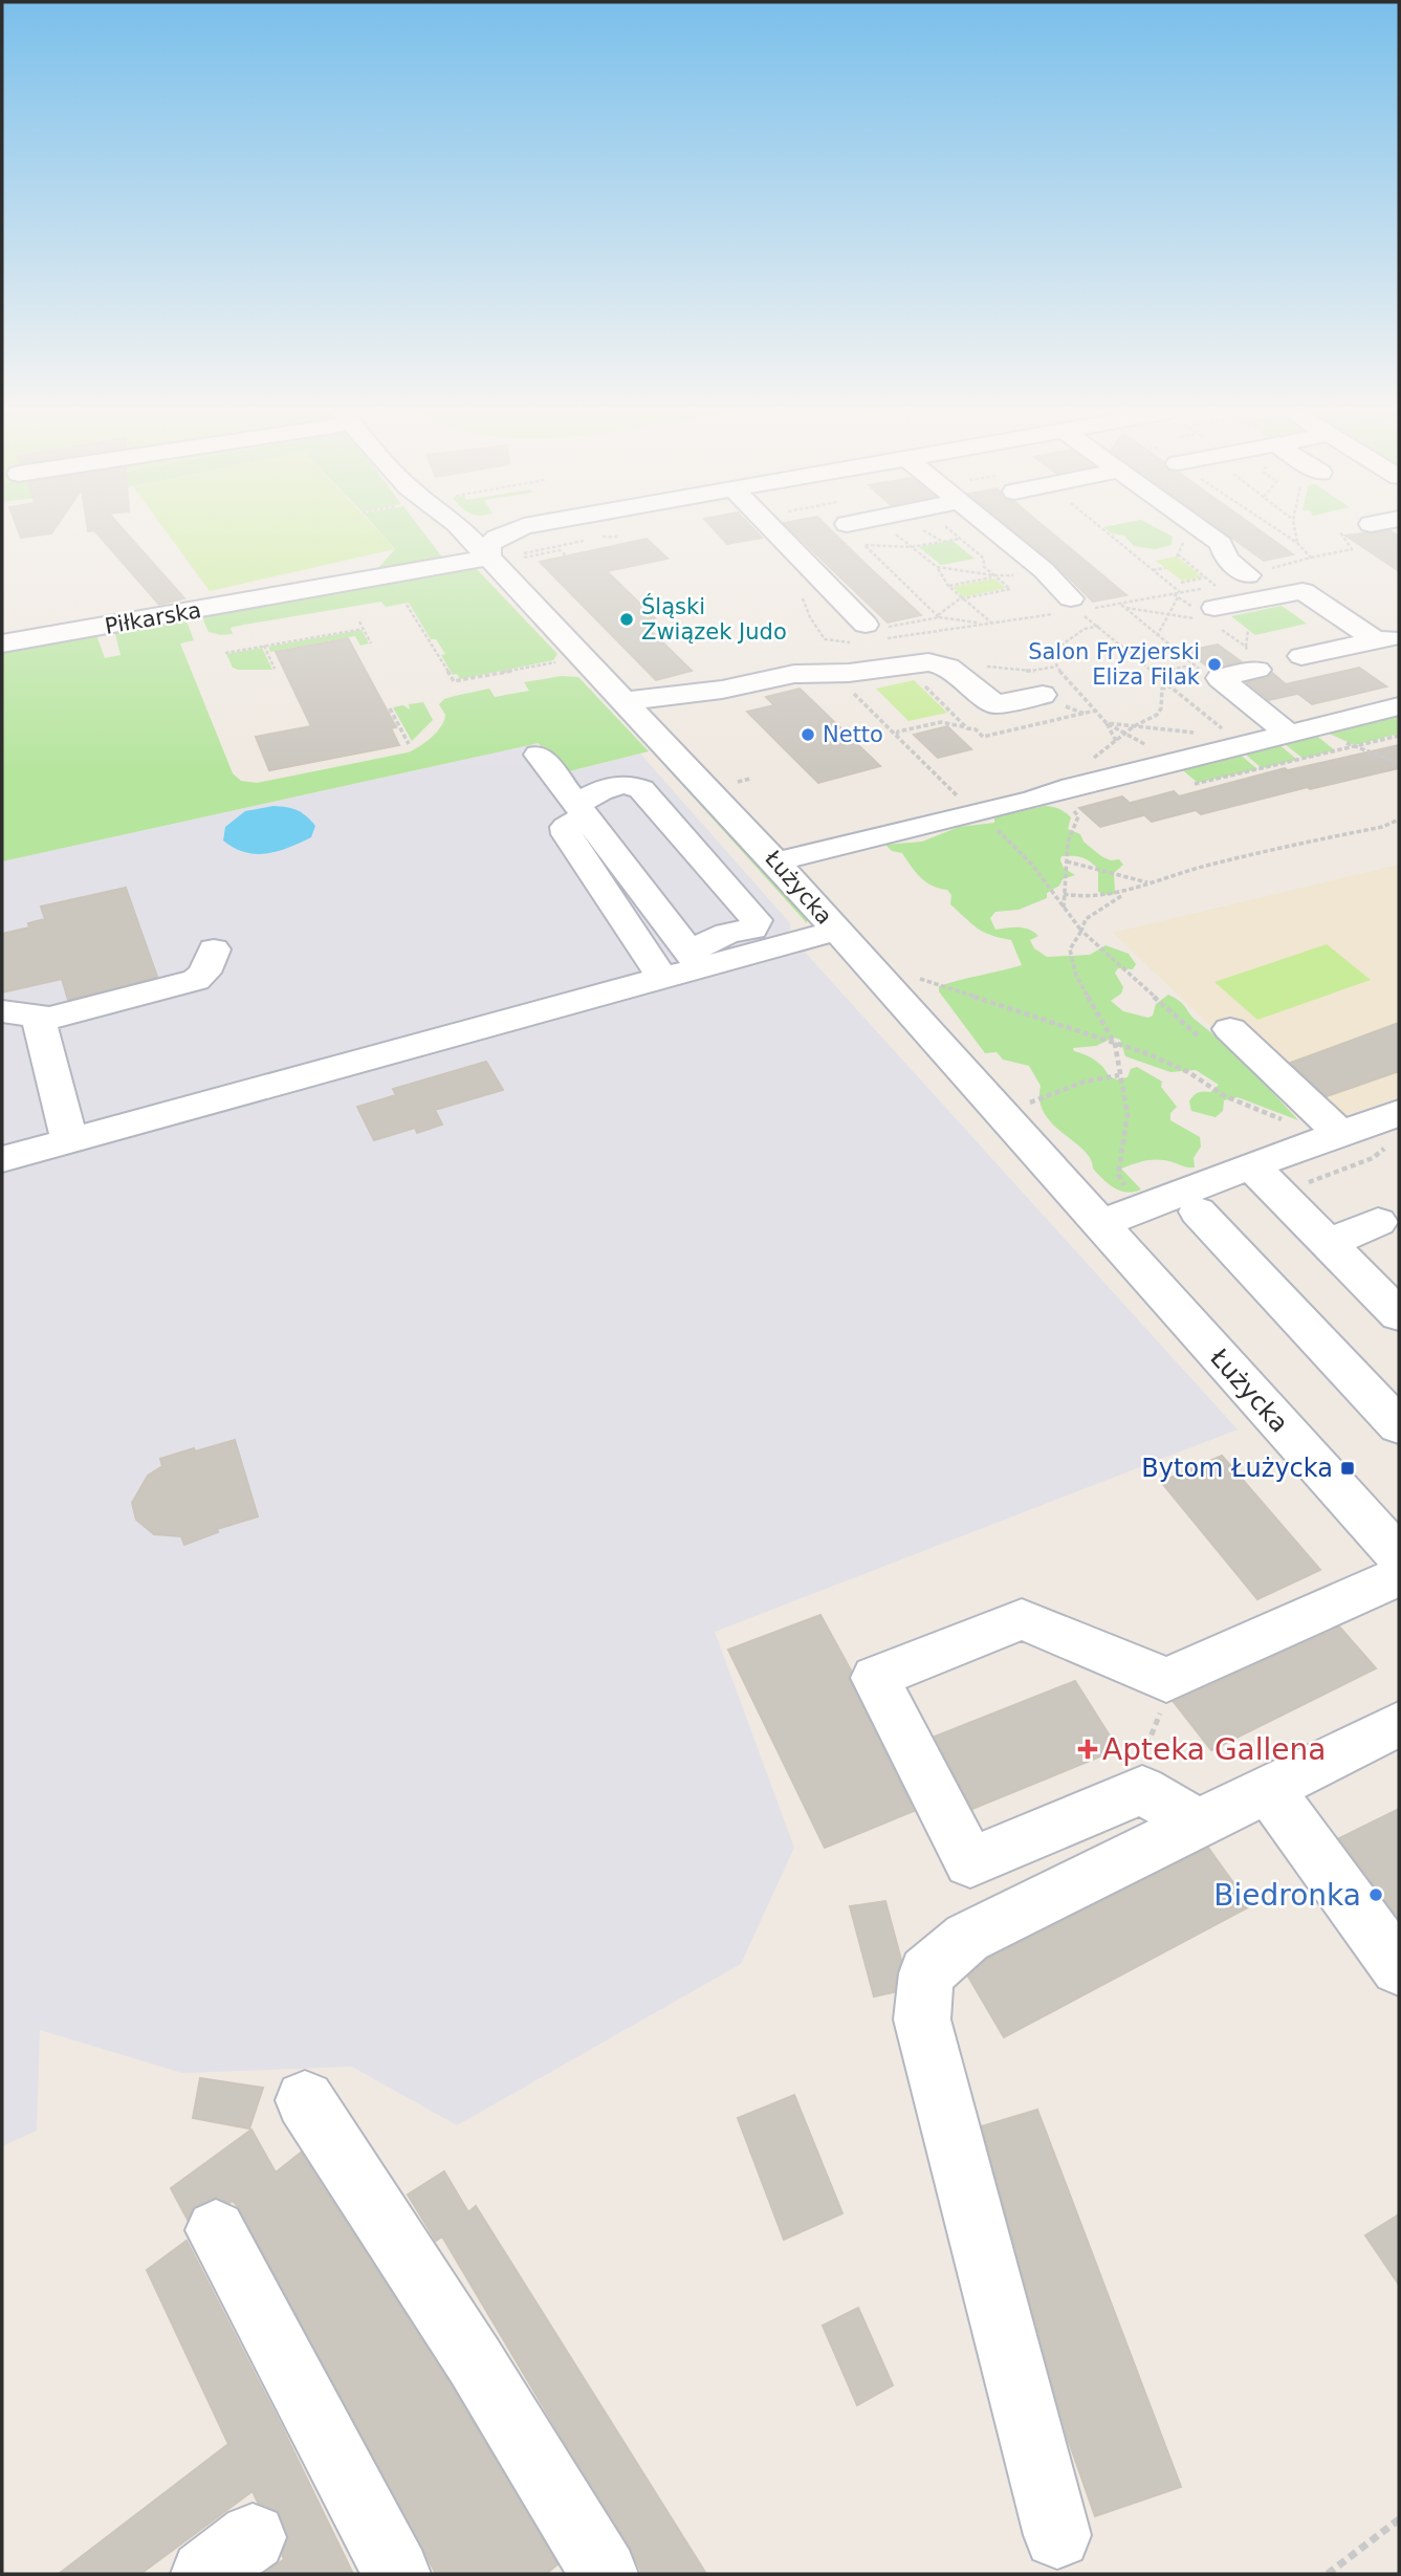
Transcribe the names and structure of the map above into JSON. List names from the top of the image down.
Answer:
{
  "streets": {
    "street": ["Piłkarska", "Łużycka"]
  },
  "crossings": [
    ["Piłkarska", "Łużycka"]
  ],
  "places": {
    "other": [
      "Śląski Związek Judo",
      "Salon Fryzjerski Eliza Filak",
      "Netto",
      "Biedronka"
    ],
    "transit": ["Bytom Łużycka"],
    "health": ["Apteka Gallena"]
  }
}
